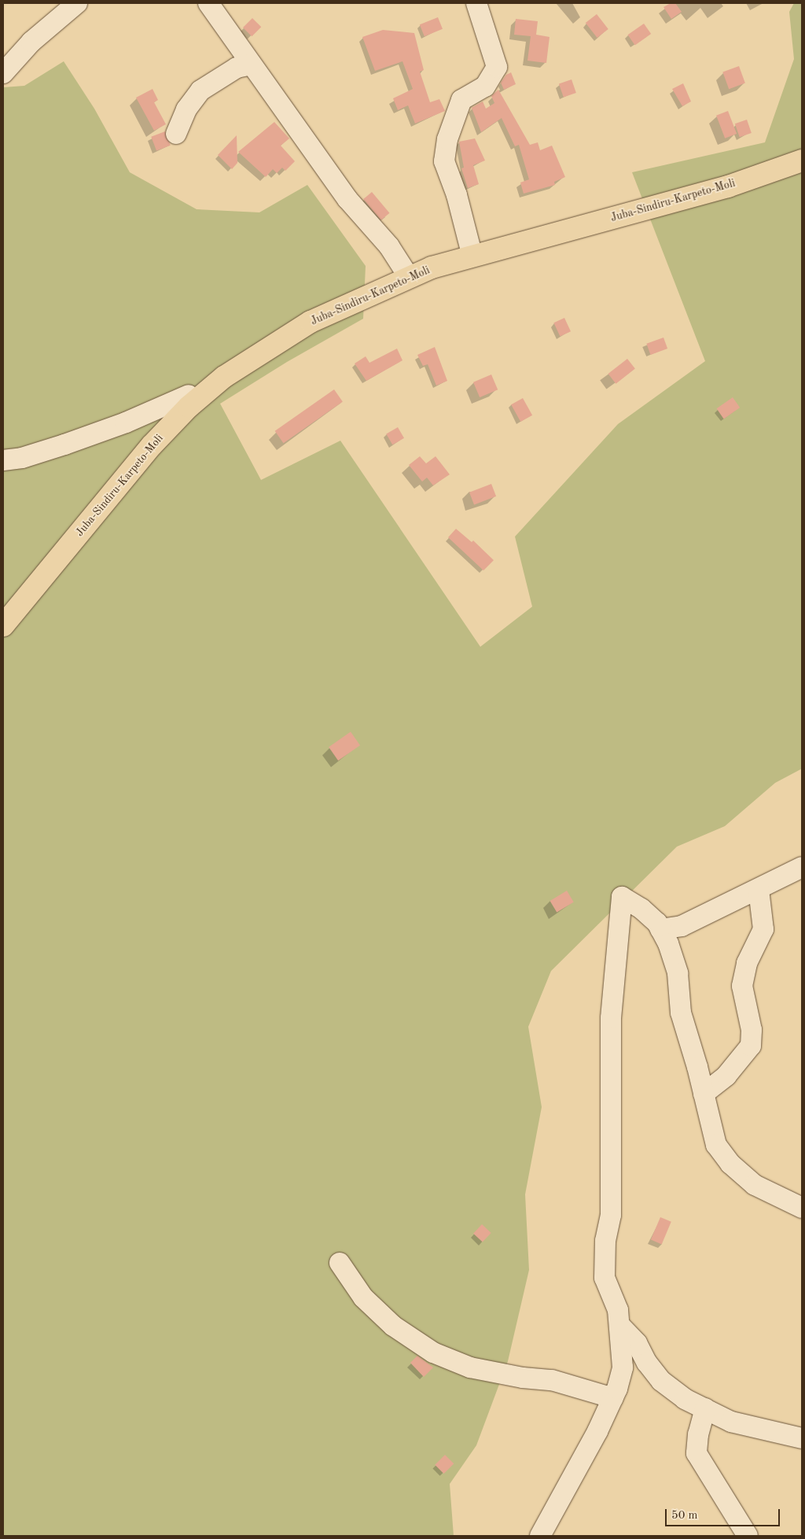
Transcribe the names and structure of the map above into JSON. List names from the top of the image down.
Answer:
{
  "streets": {
    "main road": ["Juba-Sindiru-Karpeto-Moli"]
  },
  "scale_bar": "50 m"
}
